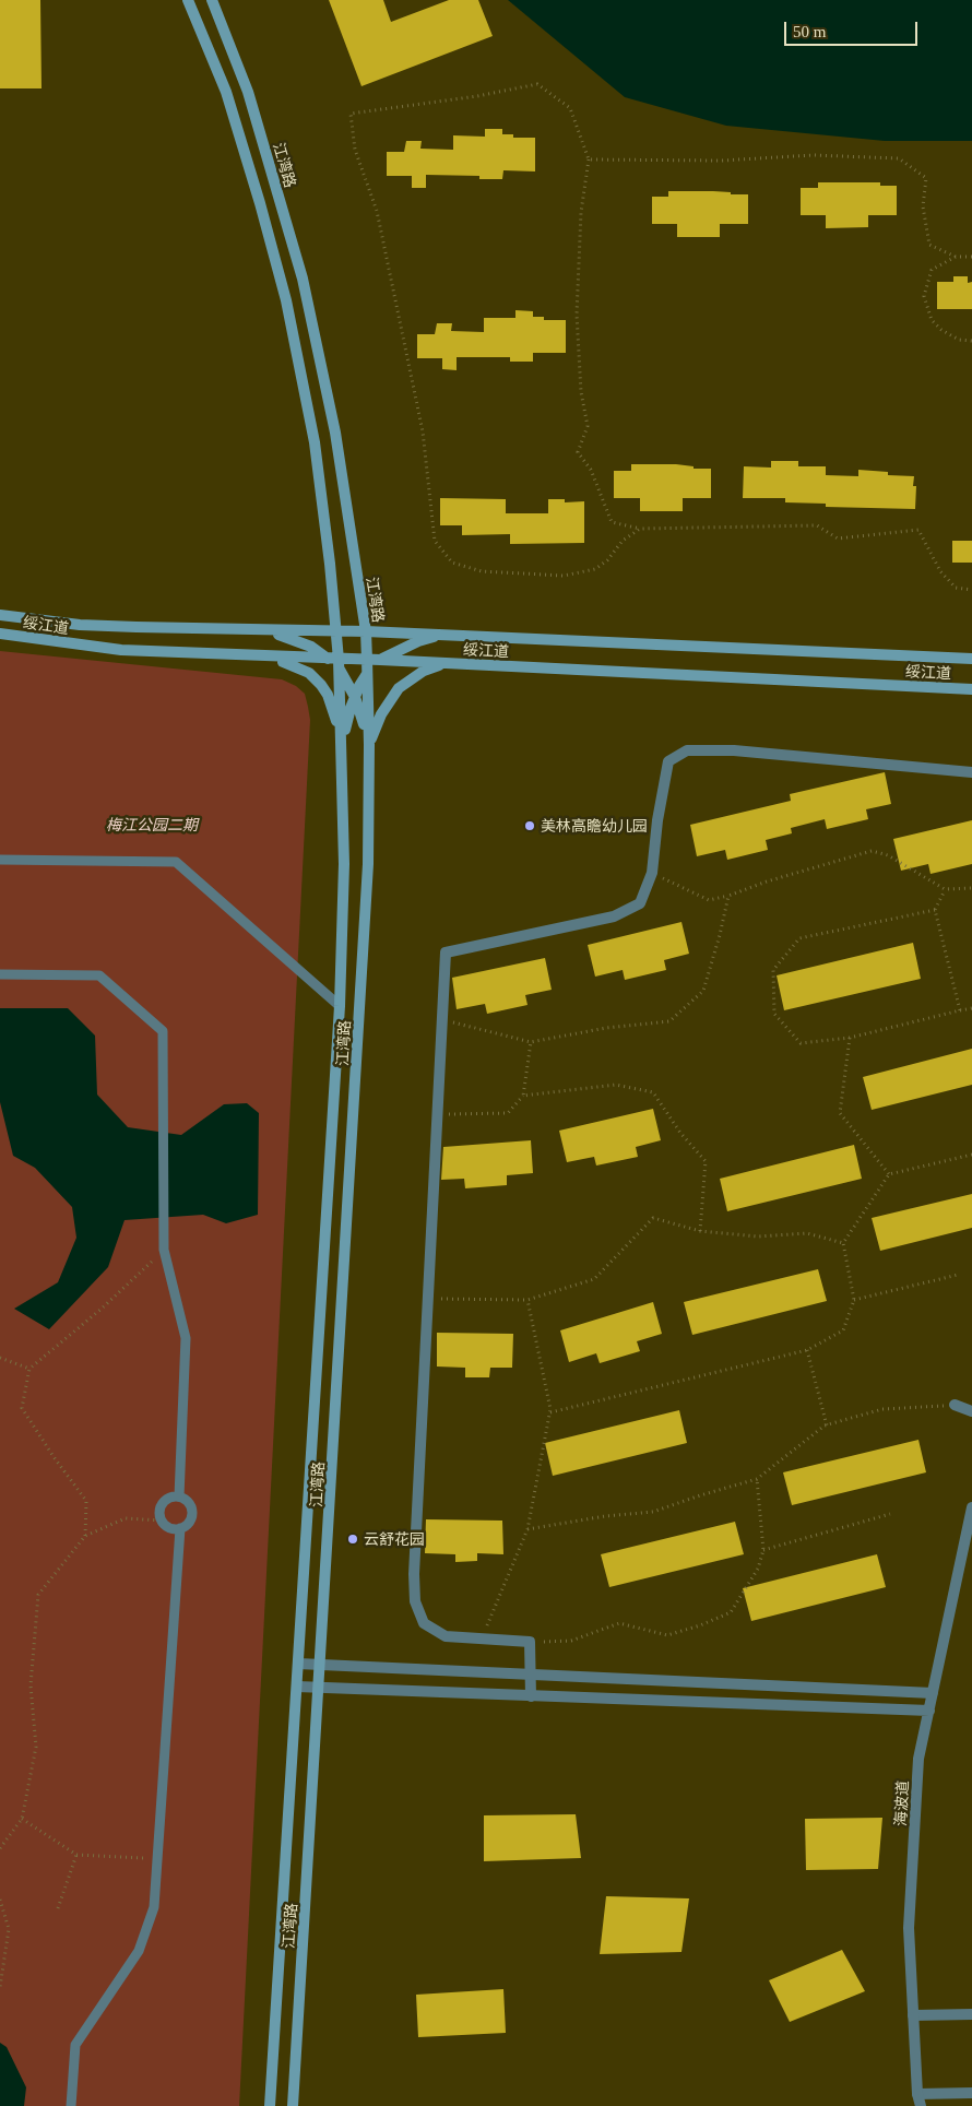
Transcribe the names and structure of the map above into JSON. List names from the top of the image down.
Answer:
{
  "streets": {
    "main road": ["江湾路", "绥江道"],
    "street": ["海波道"]
  },
  "crossings": [
    ["江湾路", "绥江道"]
  ],
  "parks": ["梅江公园二期"],
  "places": ["美林高瞻幼儿园", "云舒花园"],
  "scale_bar": "50 m"
}
